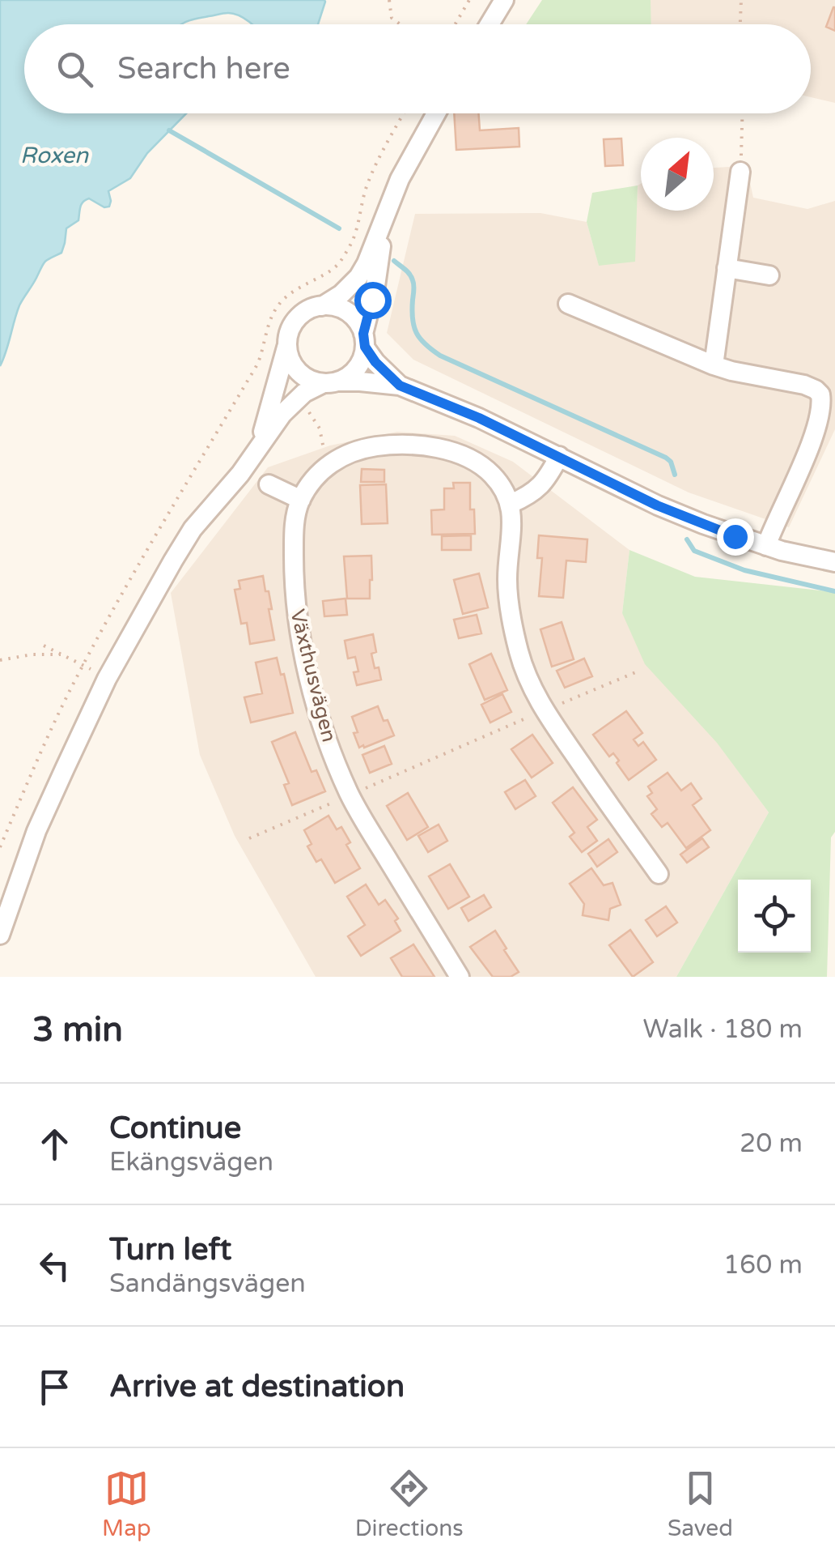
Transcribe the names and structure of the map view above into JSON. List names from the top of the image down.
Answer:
{
  "streets": {
    "street": ["Växthusvägen"]
  },
  "water": ["Roxen"],
  "north": "top right",
  "page": {
    "search": "Search here",
    "heading": ["3 min", "Walk · 180 m"],
    "list": [
      ["Continue", "Ekängsvägen", "20 m"],
      ["Turn left", "Sandängsvägen", "160 m"],
      "Arrive at destination"
    ],
    "nav": ["Map", "Directions", "Saved"]
  }
}
